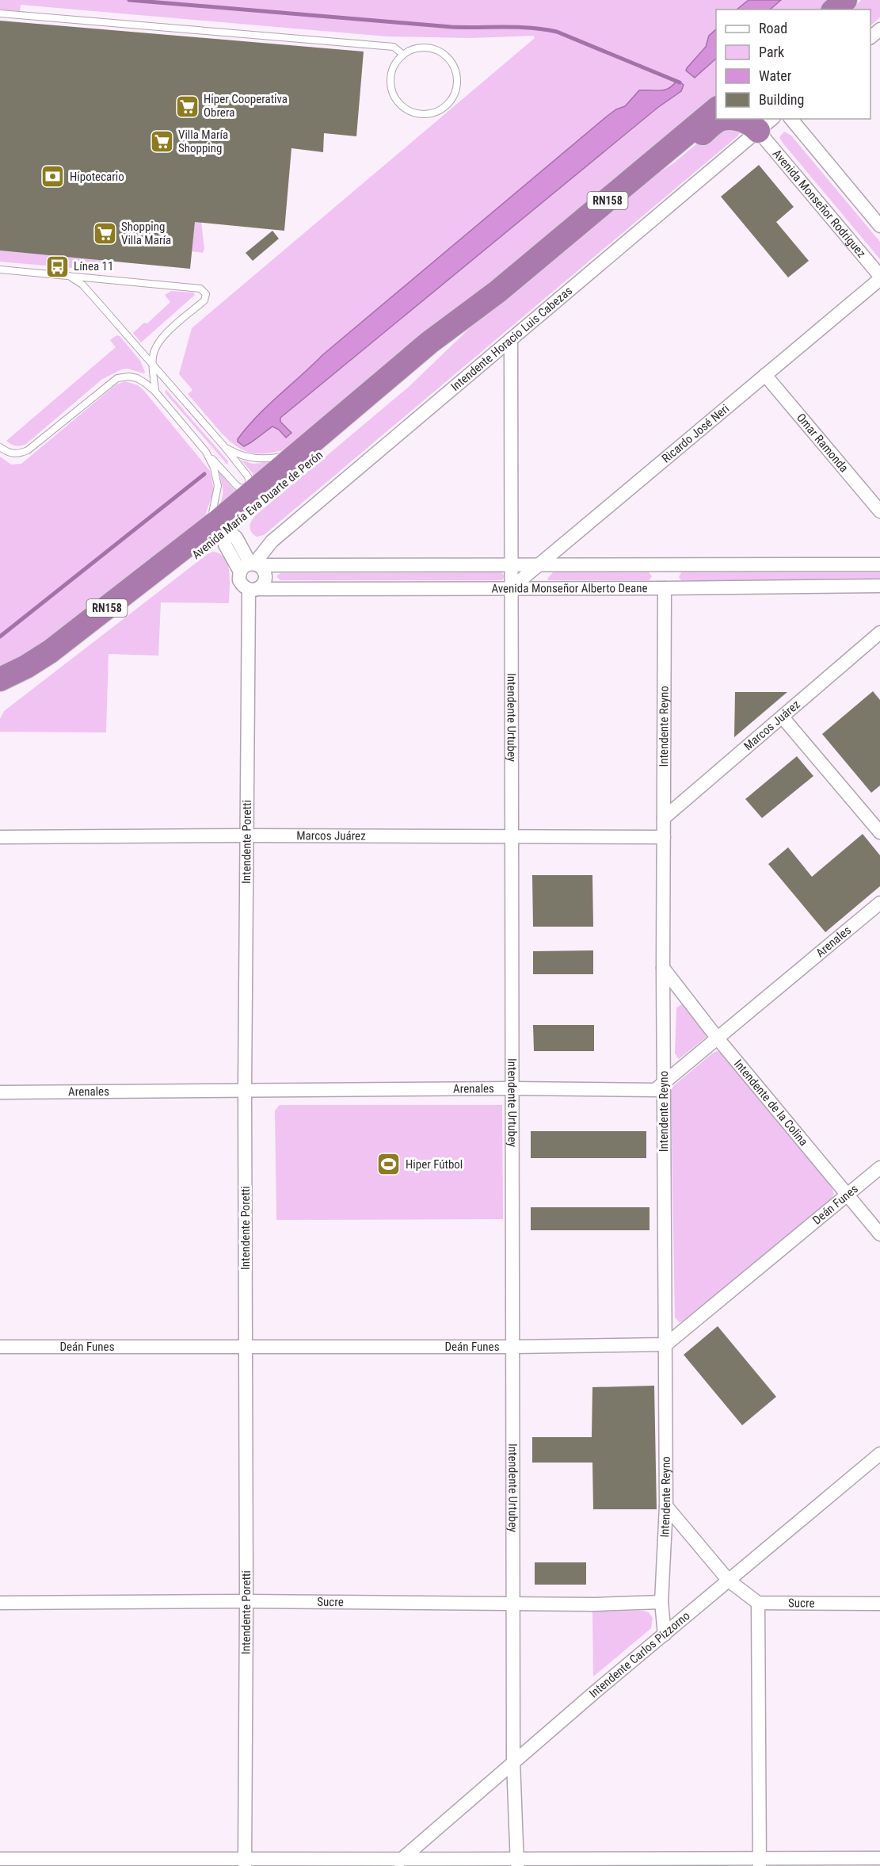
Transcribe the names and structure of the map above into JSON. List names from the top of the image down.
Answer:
{
  "streets": {
    "highway": ["RN158", "Avenida María Eva Duarte de Perón"],
    "street": [
      "Avenida Monseñor Rodriguez",
      "Intendente Horacio Luis Cabezas",
      "Ricardo José Neri",
      "Omar Ramonda",
      "Avenida Monseñor Alberto Deane",
      "Intendente Urtubey",
      "Intendente Reyno",
      "Marcos Juárez",
      "Intendente Poretti",
      "Arenales",
      "Intendente de la Colina",
      "Deán Funes",
      "Sucre",
      "Intendente Carlos Pizzorno"
    ]
  },
  "crossings": [
    ["Avenida Monseñor Rodriguez", "Intendente Horacio Luis Cabezas"],
    ["Avenida Monseñor Rodriguez", "Ricardo José Neri"],
    ["Intendente Horacio Luis Cabezas", "Avenida Monseñor Alberto Deane"],
    ["Intendente Horacio Luis Cabezas", "Intendente Urtubey"],
    ["Intendente Horacio Luis Cabezas", "Intendente Poretti"],
    ["Ricardo José Neri", "Omar Ramonda"],
    ["Ricardo José Neri", "Avenida Monseñor Alberto Deane"],
    ["Ricardo José Neri", "Intendente Urtubey"],
    ["Avenida Monseñor Alberto Deane", "Intendente Urtubey"],
    ["Avenida Monseñor Alberto Deane", "Intendente Reyno"],
    ["Avenida Monseñor Alberto Deane", "Intendente Poretti"],
    ["Intendente Urtubey", "Marcos Juárez"],
    ["Intendente Urtubey", "Arenales"],
    ["Intendente Urtubey", "Deán Funes"],
    ["Intendente Urtubey", "Sucre"],
    ["Intendente Urtubey", "Intendente Carlos Pizzorno"],
    ["Intendente Reyno", "Marcos Juárez"],
    ["Intendente Reyno", "Arenales"],
    ["Intendente Reyno", "Intendente de la Colina"],
    ["Intendente Reyno", "Deán Funes"],
    ["Intendente Reyno", "Sucre"],
    ["Intendente Reyno", "Intendente Carlos Pizzorno"],
    ["Marcos Juárez", "Intendente Poretti"],
    ["Intendente Poretti", "Arenales"],
    ["Intendente Poretti", "Deán Funes"],
    ["Intendente Poretti", "Sucre"],
    ["Arenales", "Intendente de la Colina"],
    ["Intendente de la Colina", "Deán Funes"]
  ],
  "places": {
    "supermarket": ["Hiper Cooperativa Obrera", "Villa María Shopping", "Shopping Villa María"],
    "bank": ["Hipotecario"],
    "bus stop": ["Línea 11"],
    "sports": ["Hiper Fútbol"]
  },
  "legend": [
    "Road",
    "Park",
    "Water",
    "Building"
  ]
}
